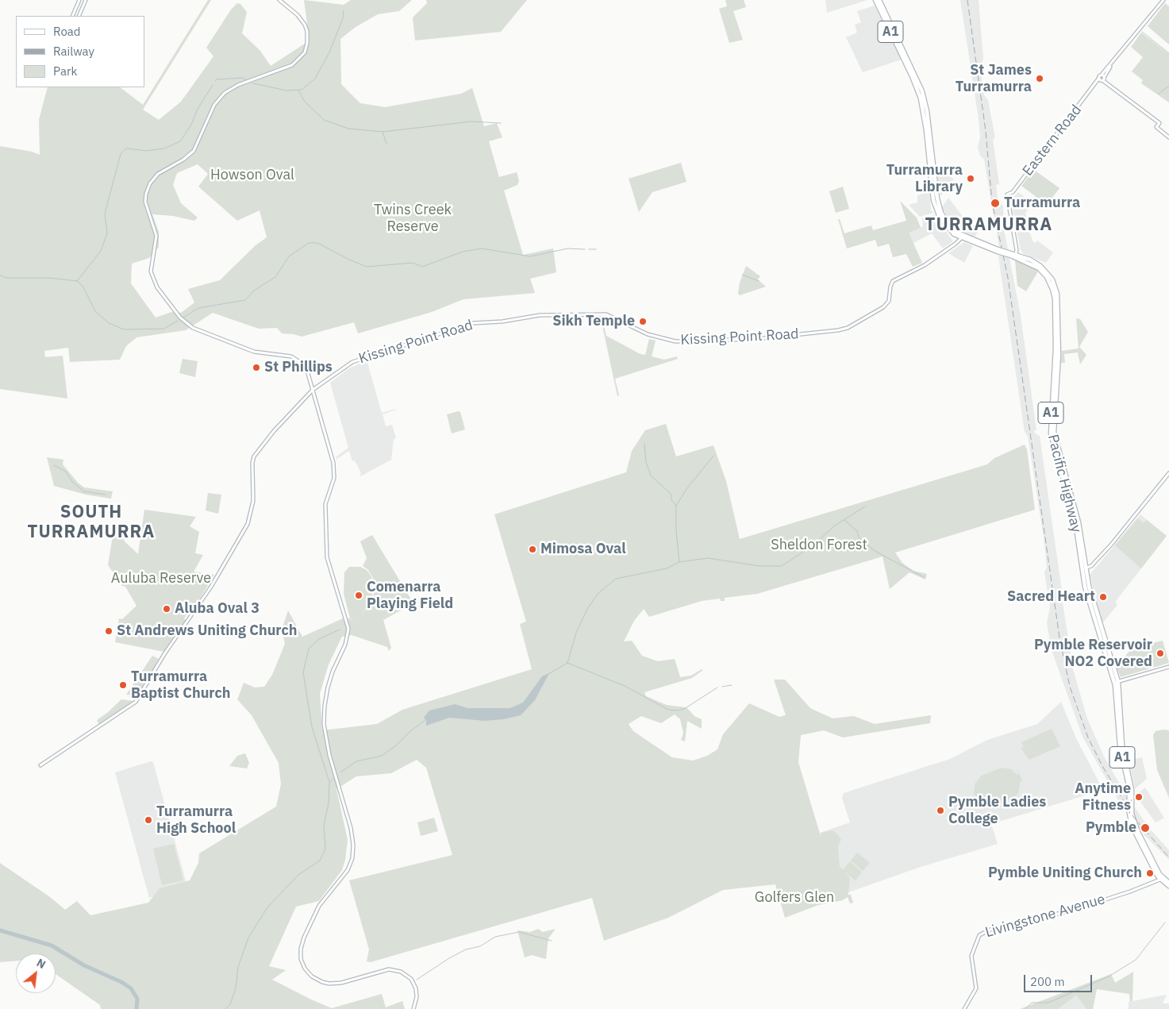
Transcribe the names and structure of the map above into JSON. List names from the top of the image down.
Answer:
{
  "streets": {
    "highway": ["A1", "Pacific Highway"],
    "main road": ["Eastern Road", "Kissing Point Road", "Livingstone Avenue"]
  },
  "crossings": [
    ["Eastern Road", "Pacific Highway"],
    ["Kissing Point Road", "Pacific Highway"],
    ["Pacific Highway", "Livingstone Avenue"]
  ],
  "districts": ["TURRAMURRA", "SOUTH TURRAMURRA"],
  "parks": [
    "Howson Oval",
    "Twins Creek Reserve",
    "Sheldon Forest",
    "Auluba Reserve",
    "Golfers Glen"
  ],
  "places": [
    "St James Turramurra",
    "Turramurra Library",
    "Turramurra",
    "Sikh Temple",
    "St Phillips",
    "Mimosa Oval",
    "Comenarra Playing Field",
    "Sacred Heart",
    "Aluba Oval 3",
    "St Andrews Uniting Church",
    "Pymble Reservoir NO2 Covered",
    "Turramurra Baptist Church",
    "Anytime Fitness",
    "Pymble Ladies College",
    "Turramurra High School",
    "Pymble",
    "Pymble Uniting Church"
  ],
  "legend": ["Road", "Railway", "Park"],
  "scale_bar": "200 m",
  "north": "top right"
}
